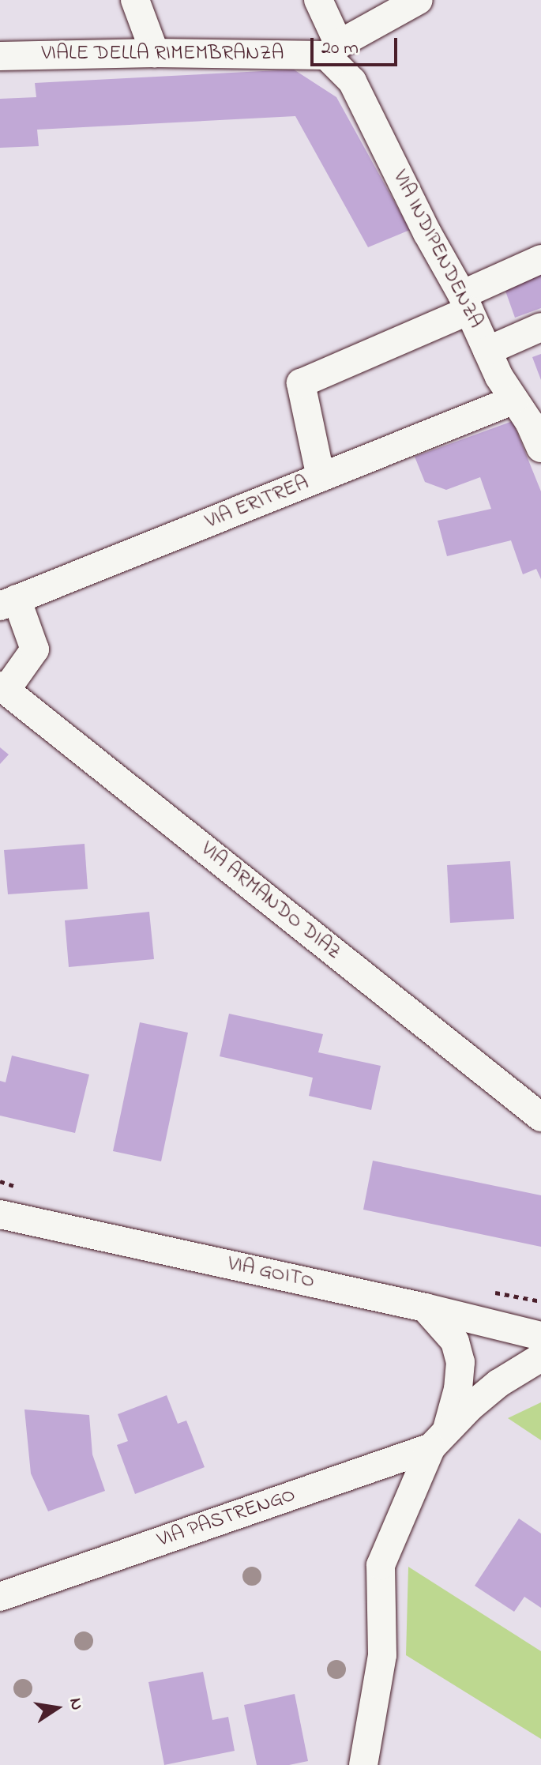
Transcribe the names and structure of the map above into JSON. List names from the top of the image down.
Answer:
{
  "streets": {
    "street": [
      "VIALE DELLA RIMEMBRANZA",
      "VIA INDIPENDENZA",
      "VIA ERITREA",
      "VIA ARMANDO DIAZ",
      "VIA GOITO",
      "VIA PASTRENGO"
    ]
  },
  "crossings": [
    ["VIALE DELLA RIMEMBRANZA", "VIA INDIPENDENZA"],
    ["VIA INDIPENDENZA", "VIA ERITREA"]
  ],
  "scale_bar": "20 m",
  "north": "right"
}
